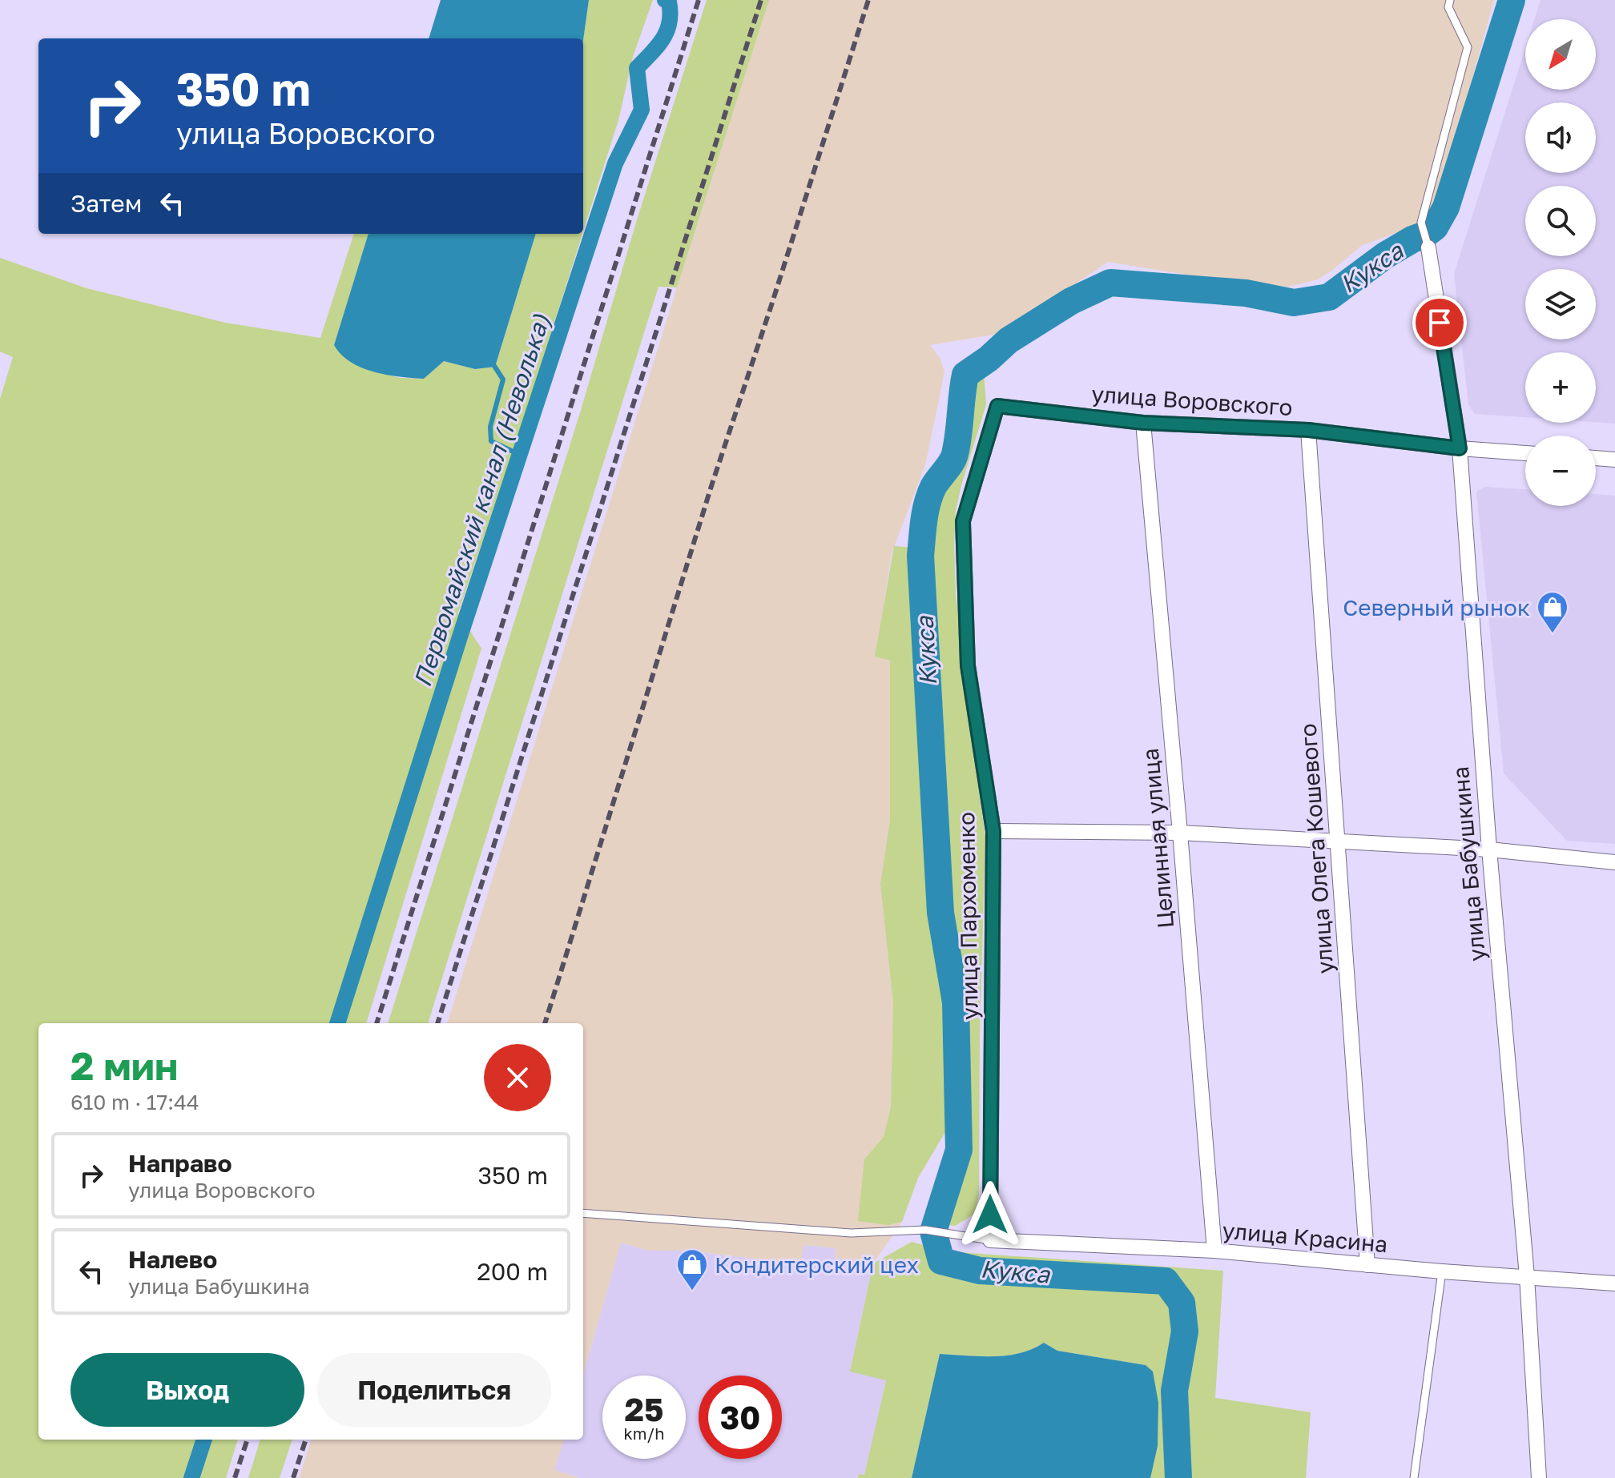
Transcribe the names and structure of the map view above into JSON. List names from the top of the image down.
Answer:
{
  "streets": {
    "street": [
      "улица Воровского",
      "Целинная улица",
      "улица Олега Кошевого",
      "улица Бабушкина",
      "улица Пархоменко",
      "улица Красина"
    ]
  },
  "crossings": [
    ["улица Воровского", "Целинная улица"],
    ["улица Воровского", "улица Олега Кошевого"],
    ["улица Воровского", "улица Бабушкина"],
    ["улица Воровского", "улица Пархоменко"],
    ["Целинная улица", "улица Красина"],
    ["улица Олега Кошевого", "улица Красина"],
    ["улица Бабушкина", "улица Красина"],
    ["улица Пархоменко", "улица Красина"]
  ],
  "water": ["Кукса", "Первомайский канал (Неволька)"],
  "places": {
    "shop": ["Северный рынок", "Кондитерский цех"]
  },
  "north": "bottom left",
  "page": {
    "map_buttons": ["+", "−"],
    "turn": ["350 m", "улица Воровского"],
    "then": "Затем",
    "heading": ["2 мин", "610 m · 17:44"],
    "list": [
      {
        "name": "Направо",
        "note": "улица Воровского",
        "value": "350 m"
      },
      {
        "name": "Налево",
        "note": "улица Бабушкина",
        "value": "200 m"
      }
    ],
    "buttons": ["Выход", "Поделиться"],
    "speed": "25 km/h",
    "limit": "30"
  }
}
